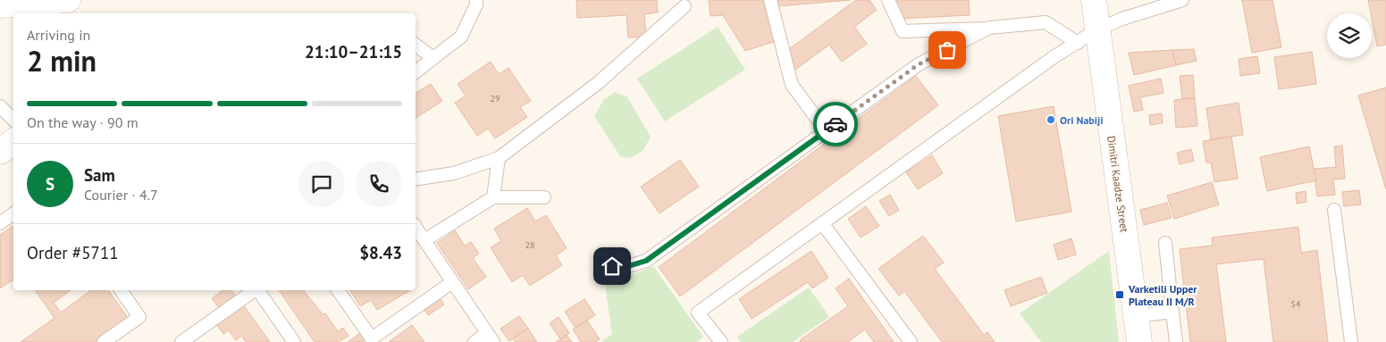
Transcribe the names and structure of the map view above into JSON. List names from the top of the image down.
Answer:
{
  "streets": {
    "street": ["Dimitri Kaadze Street"]
  },
  "places": {
    "other": ["Ori Nabiji"],
    "transit": ["Varketili Upper Plateau II M/R"]
  },
  "house_numbers": ["29", "28", "54"],
  "page": {
    "heading": ["2 min", "Arriving in", "21:10–21:15"],
    "panel": [
      "Sam",
      "Courier · 4.7",
      "Order #5711",
      "$8.43"
    ],
    "bar": "On the way · 90 m",
    "round": "S"
  }
}
